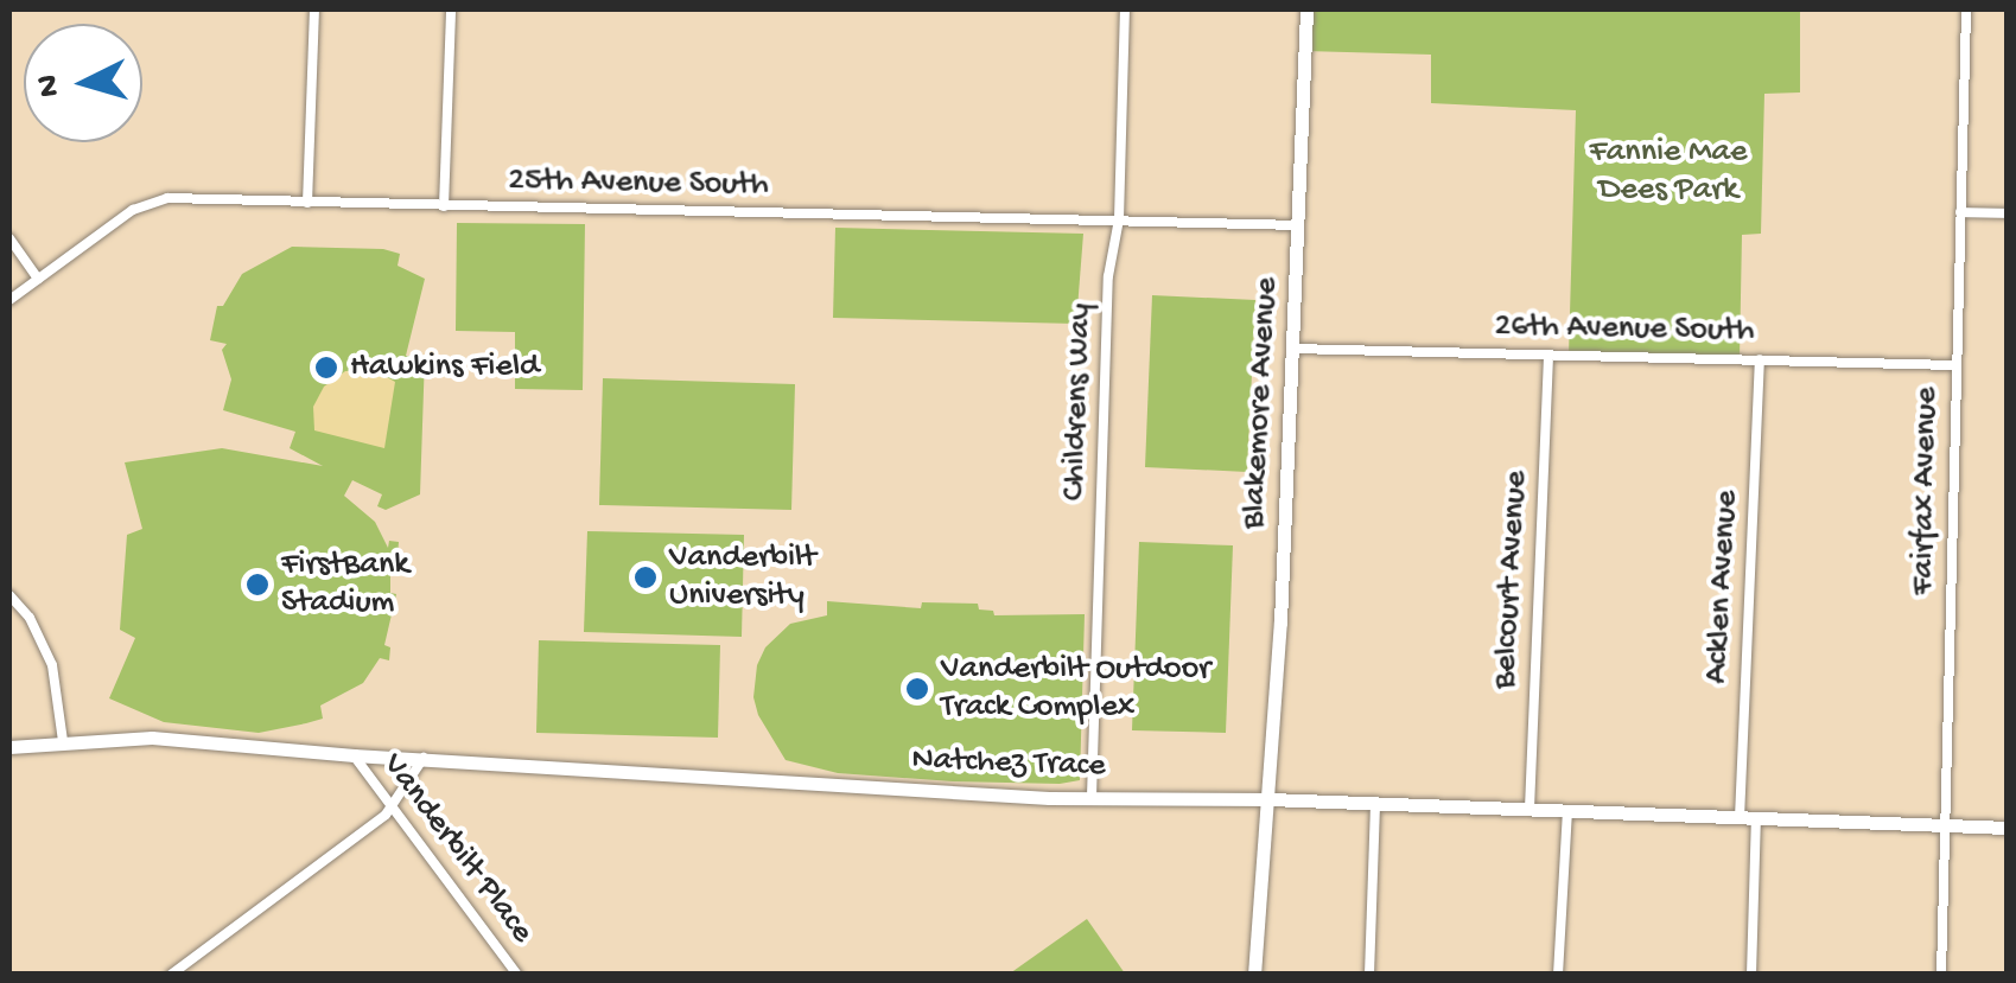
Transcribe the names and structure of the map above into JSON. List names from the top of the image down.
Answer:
{
  "streets": {
    "main road": ["Blakemore Avenue", "Natchez Trace"],
    "street": [
      "25th Avenue South",
      "26th Avenue South",
      "Childrens Way",
      "Fairfax Avenue",
      "Belcourt Avenue",
      "Acklen Avenue",
      "Vanderbilt Place"
    ]
  },
  "crossings": [
    ["25th Avenue South", "Childrens Way"],
    ["25th Avenue South", "Blakemore Avenue"],
    ["26th Avenue South", "Blakemore Avenue"],
    ["26th Avenue South", "Fairfax Avenue"],
    ["26th Avenue South", "Belcourt Avenue"],
    ["26th Avenue South", "Acklen Avenue"],
    ["Childrens Way", "Natchez Trace"],
    ["Blakemore Avenue", "Natchez Trace"],
    ["Fairfax Avenue", "Natchez Trace"],
    ["Belcourt Avenue", "Natchez Trace"],
    ["Acklen Avenue", "Natchez Trace"],
    ["Natchez Trace", "Vanderbilt Place"]
  ],
  "parks": ["Fannie Mae Dees Park"],
  "places": [
    "Hawkins Field",
    "Vanderbilt University",
    "FirstBank Stadium",
    "Vanderbilt Outdoor Track Complex"
  ],
  "north": "left"
}
